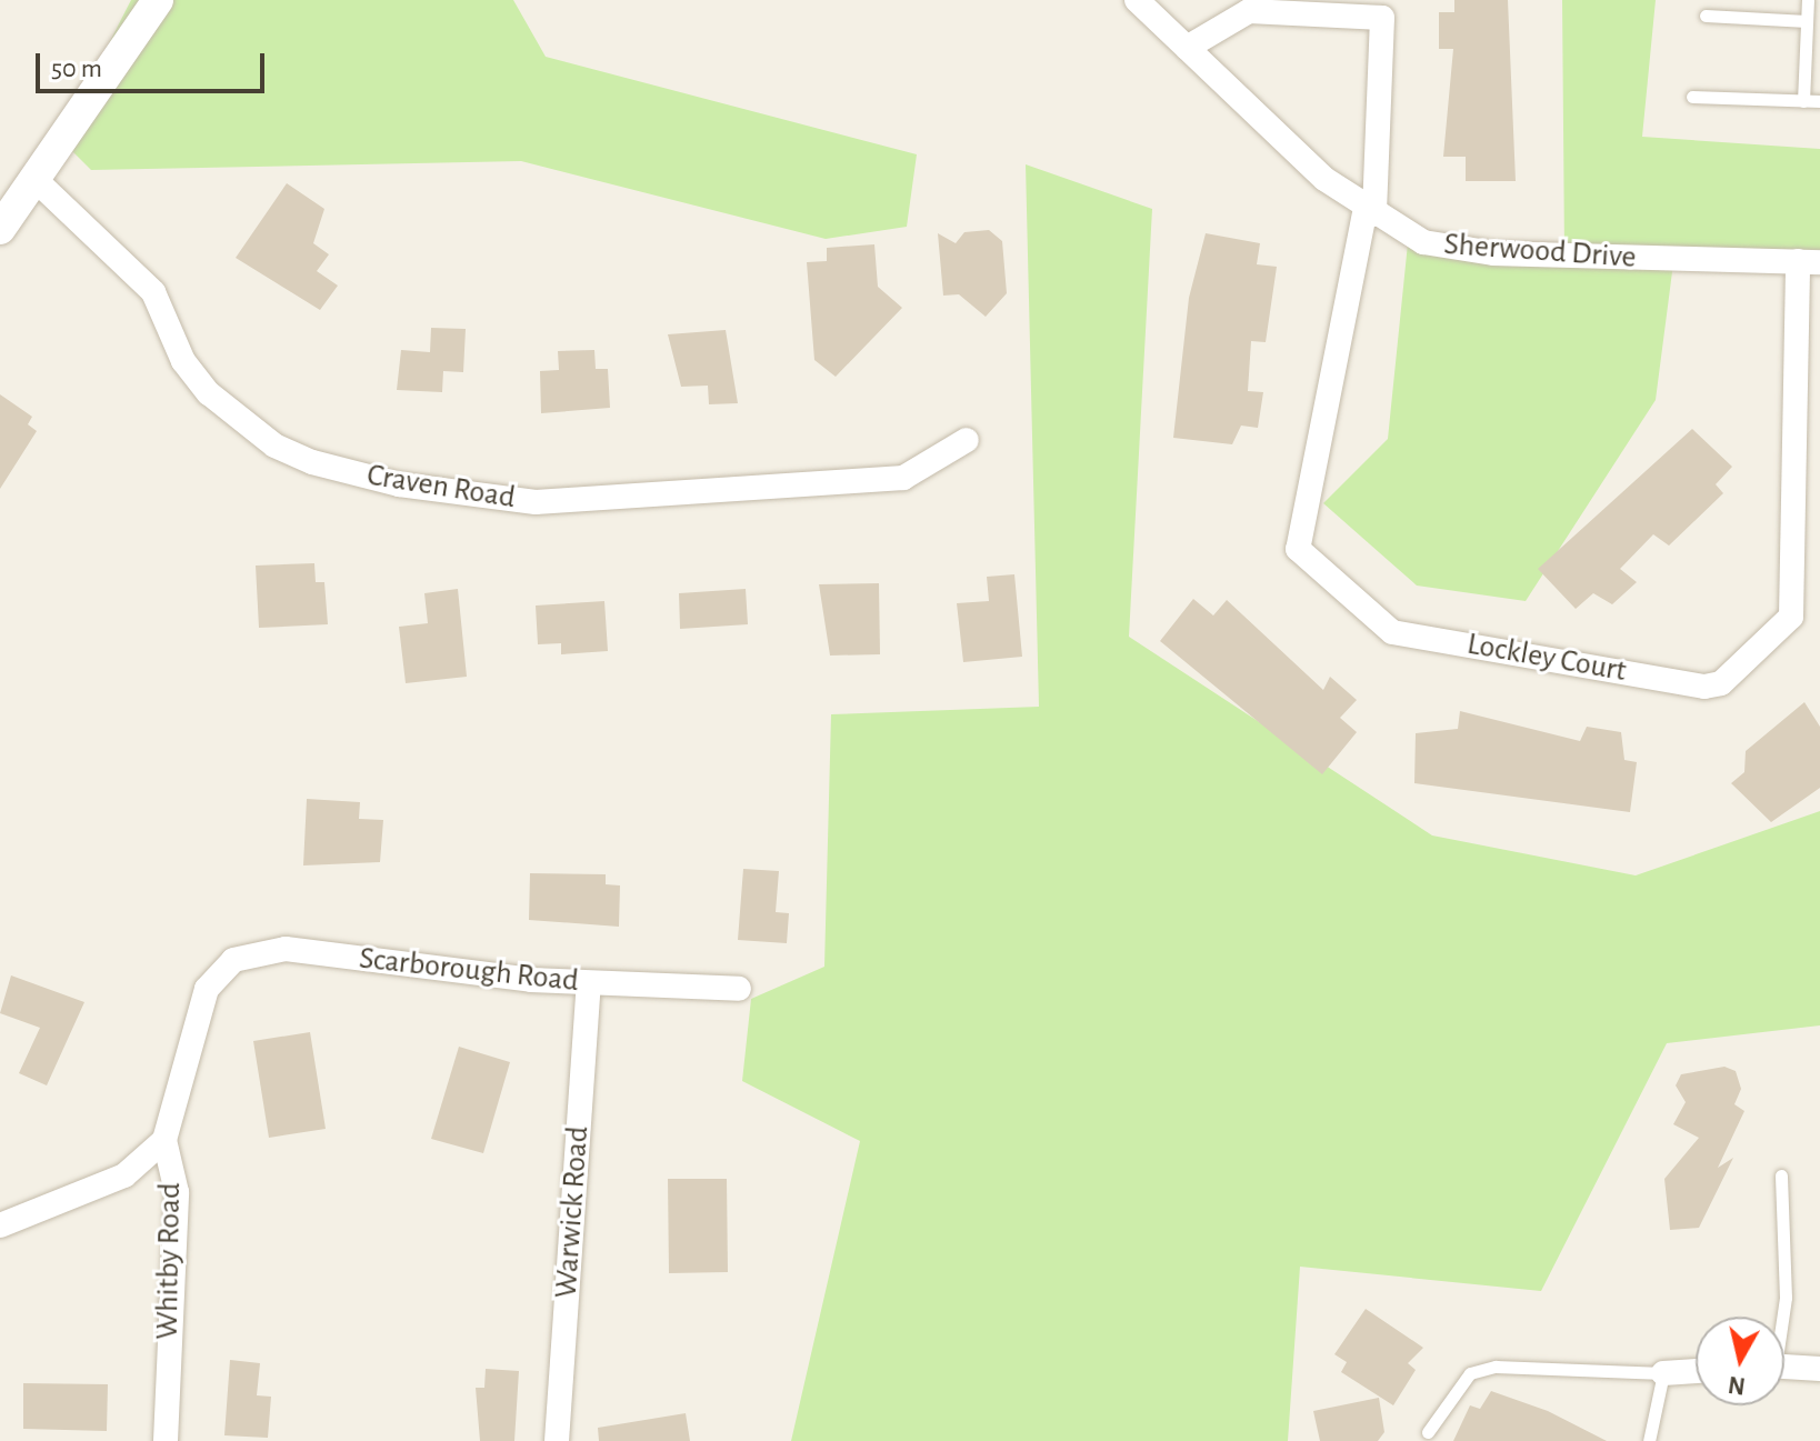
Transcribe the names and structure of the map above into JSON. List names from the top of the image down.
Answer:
{
  "streets": {
    "street": [
      "Sherwood Drive",
      "Craven Road",
      "Lockley Court",
      "Scarborough Road",
      "Warwick Road",
      "Whitby Road"
    ]
  },
  "crossings": [
    ["Sherwood Drive", "Lockley Court"],
    ["Scarborough Road", "Warwick Road"],
    ["Scarborough Road", "Whitby Road"]
  ],
  "scale_bar": "50 m",
  "north": "bottom"
}
